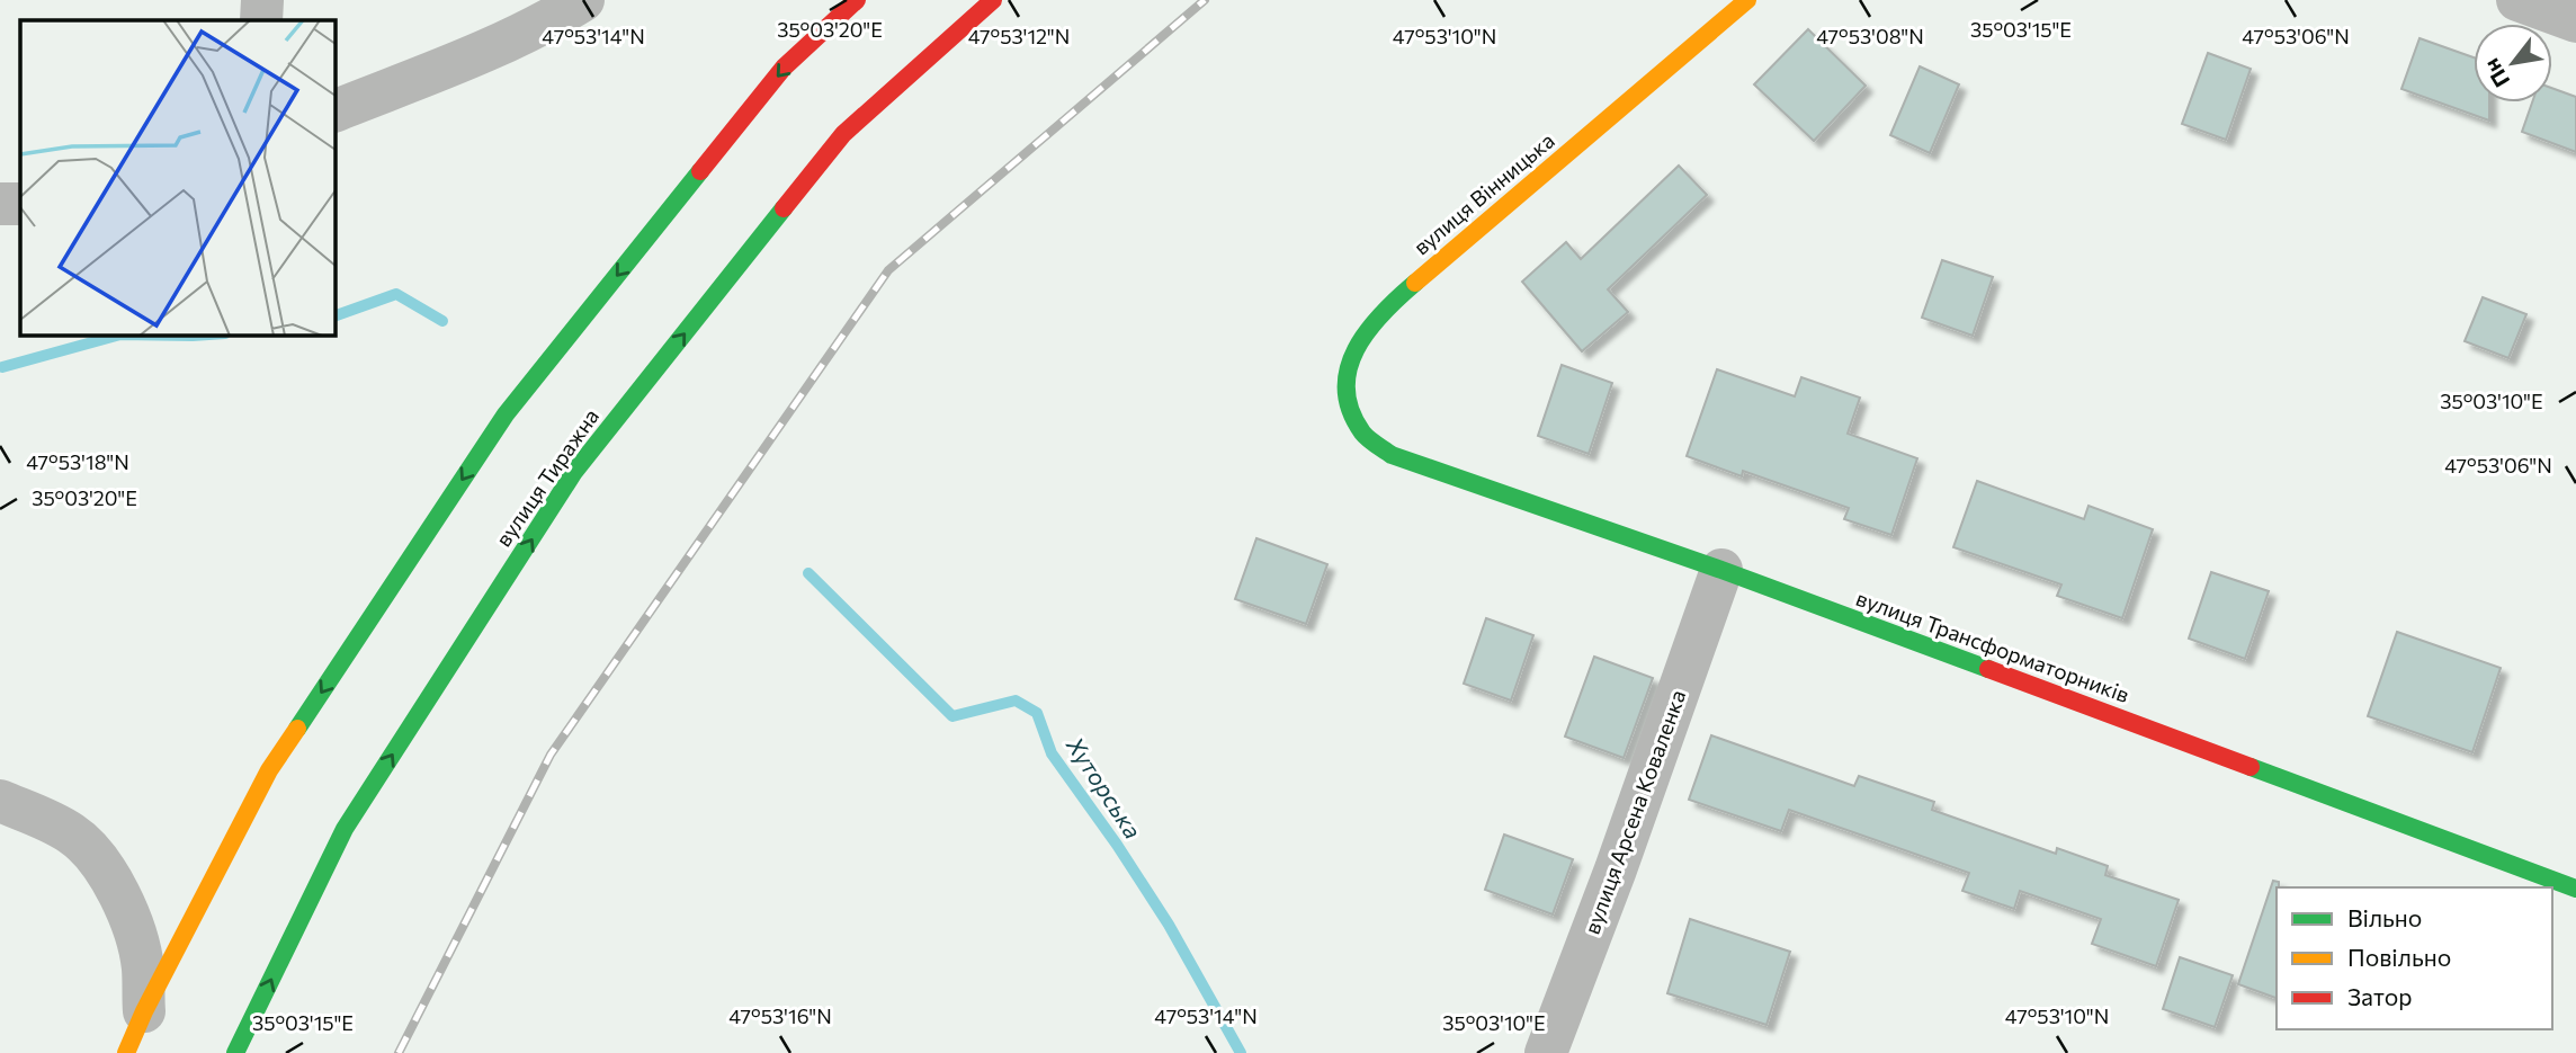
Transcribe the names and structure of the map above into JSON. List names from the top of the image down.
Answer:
{
  "streets": {
    "main road": ["вулиця Вінницька", "вулиця Тиражна", "вулиця Трансформаторників"],
    "street": ["вулиця Арсена Коваленка"]
  },
  "crossings": [
    ["вулиця Вінницька", "вулиця Трансформаторників"],
    ["вулиця Трансформаторників", "вулиця Арсена Коваленка"]
  ],
  "water": ["Хуторська"],
  "legend": ["Вільно", "Повільно", "Затор"],
  "north": "bottom left",
  "coordinates": [
    "35°03'20\"E",
    "35°03'15\"E",
    "47°53'12\"N",
    "47°53'08\"N",
    "47°53'14\"N",
    "47°53'10\"N",
    "47°53'06\"N",
    "35°03'10\"E",
    "47°53'18\"N",
    "47°53'16\"N"
  ]
}
